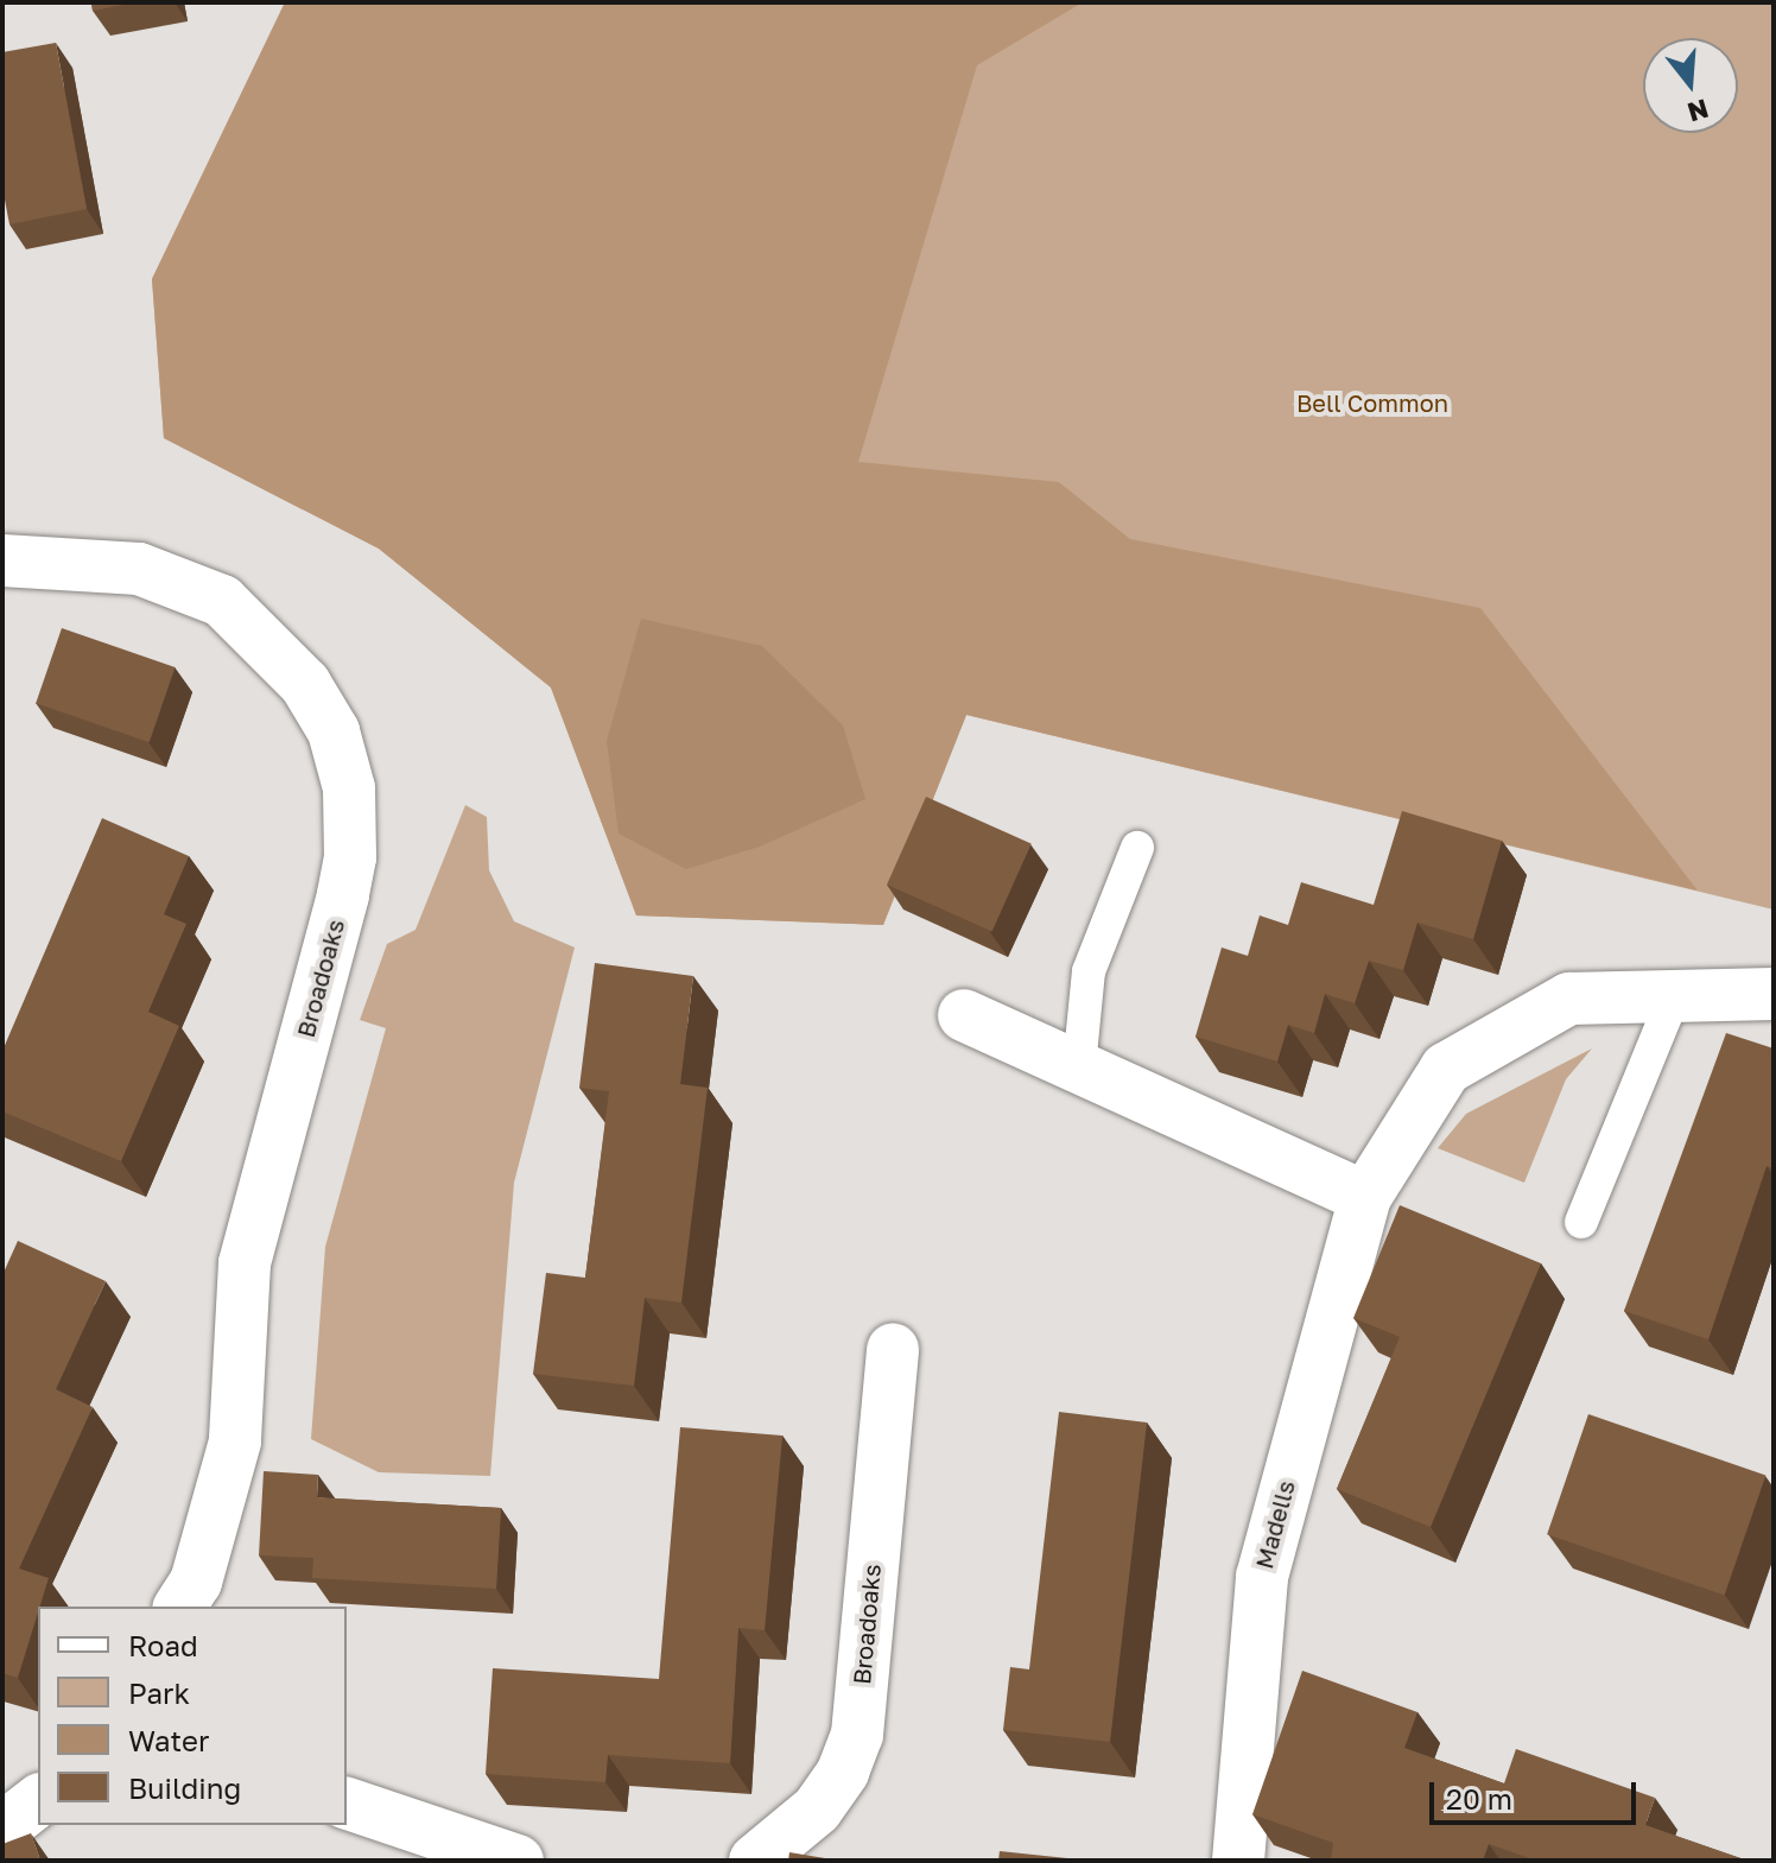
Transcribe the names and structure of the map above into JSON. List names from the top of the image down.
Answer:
{
  "streets": {
    "street": ["Broadoaks", "Madells"]
  },
  "parks": ["Bell Common"],
  "legend": [
    "Road",
    "Park",
    "Water",
    "Building"
  ],
  "scale_bar": "20 m",
  "north": "bottom"
}
